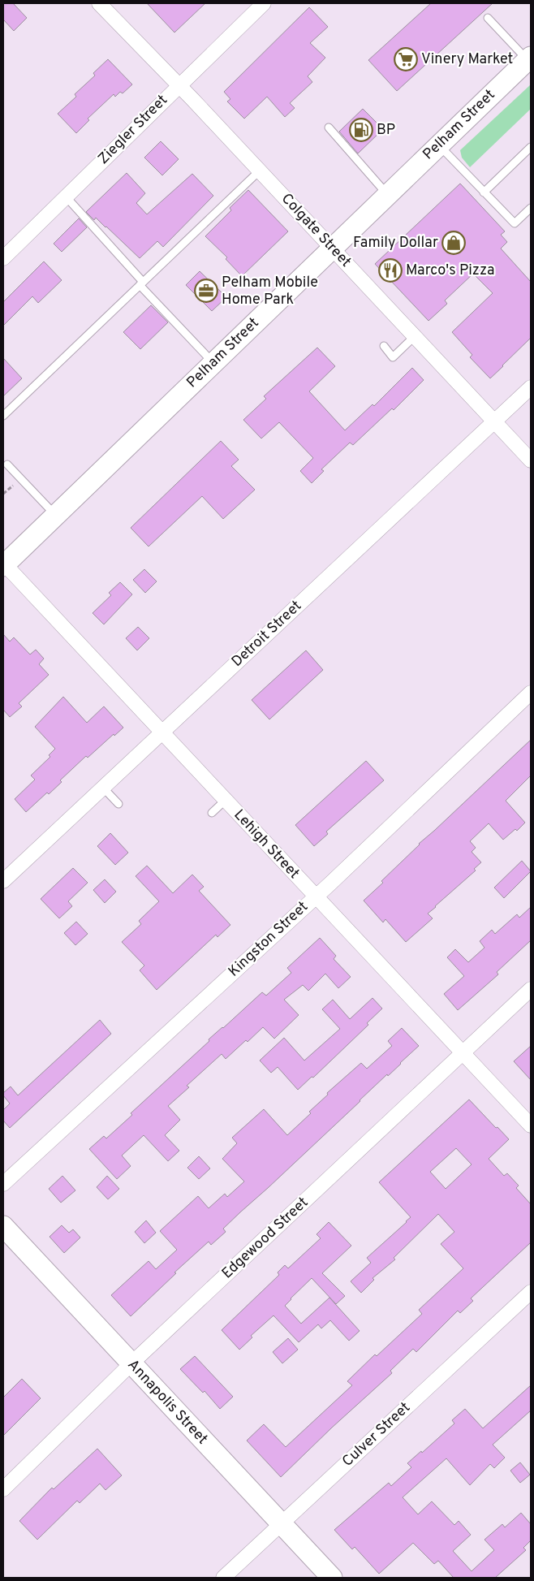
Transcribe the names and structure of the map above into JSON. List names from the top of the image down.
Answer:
{
  "streets": {
    "street": [
      "Pelham Street",
      "Ziegler Street",
      "Colgate Street",
      "Detroit Street",
      "Lehigh Street",
      "Kingston Street",
      "Edgewood Street",
      "Annapolis Street",
      "Culver Street"
    ]
  },
  "crossings": [
    ["Pelham Street", "Colgate Street"],
    ["Pelham Street", "Lehigh Street"],
    ["Ziegler Street", "Colgate Street"],
    ["Colgate Street", "Detroit Street"],
    ["Detroit Street", "Lehigh Street"],
    ["Lehigh Street", "Kingston Street"],
    ["Lehigh Street", "Edgewood Street"],
    ["Edgewood Street", "Annapolis Street"],
    ["Annapolis Street", "Culver Street"]
  ],
  "places": {
    "supermarket": ["Vinery Market"],
    "fuel station": ["BP"],
    "shop": ["Family Dollar"],
    "restaurant": ["Marco's Pizza"],
    "office": ["Pelham Mobile Home Park"]
  }
}
